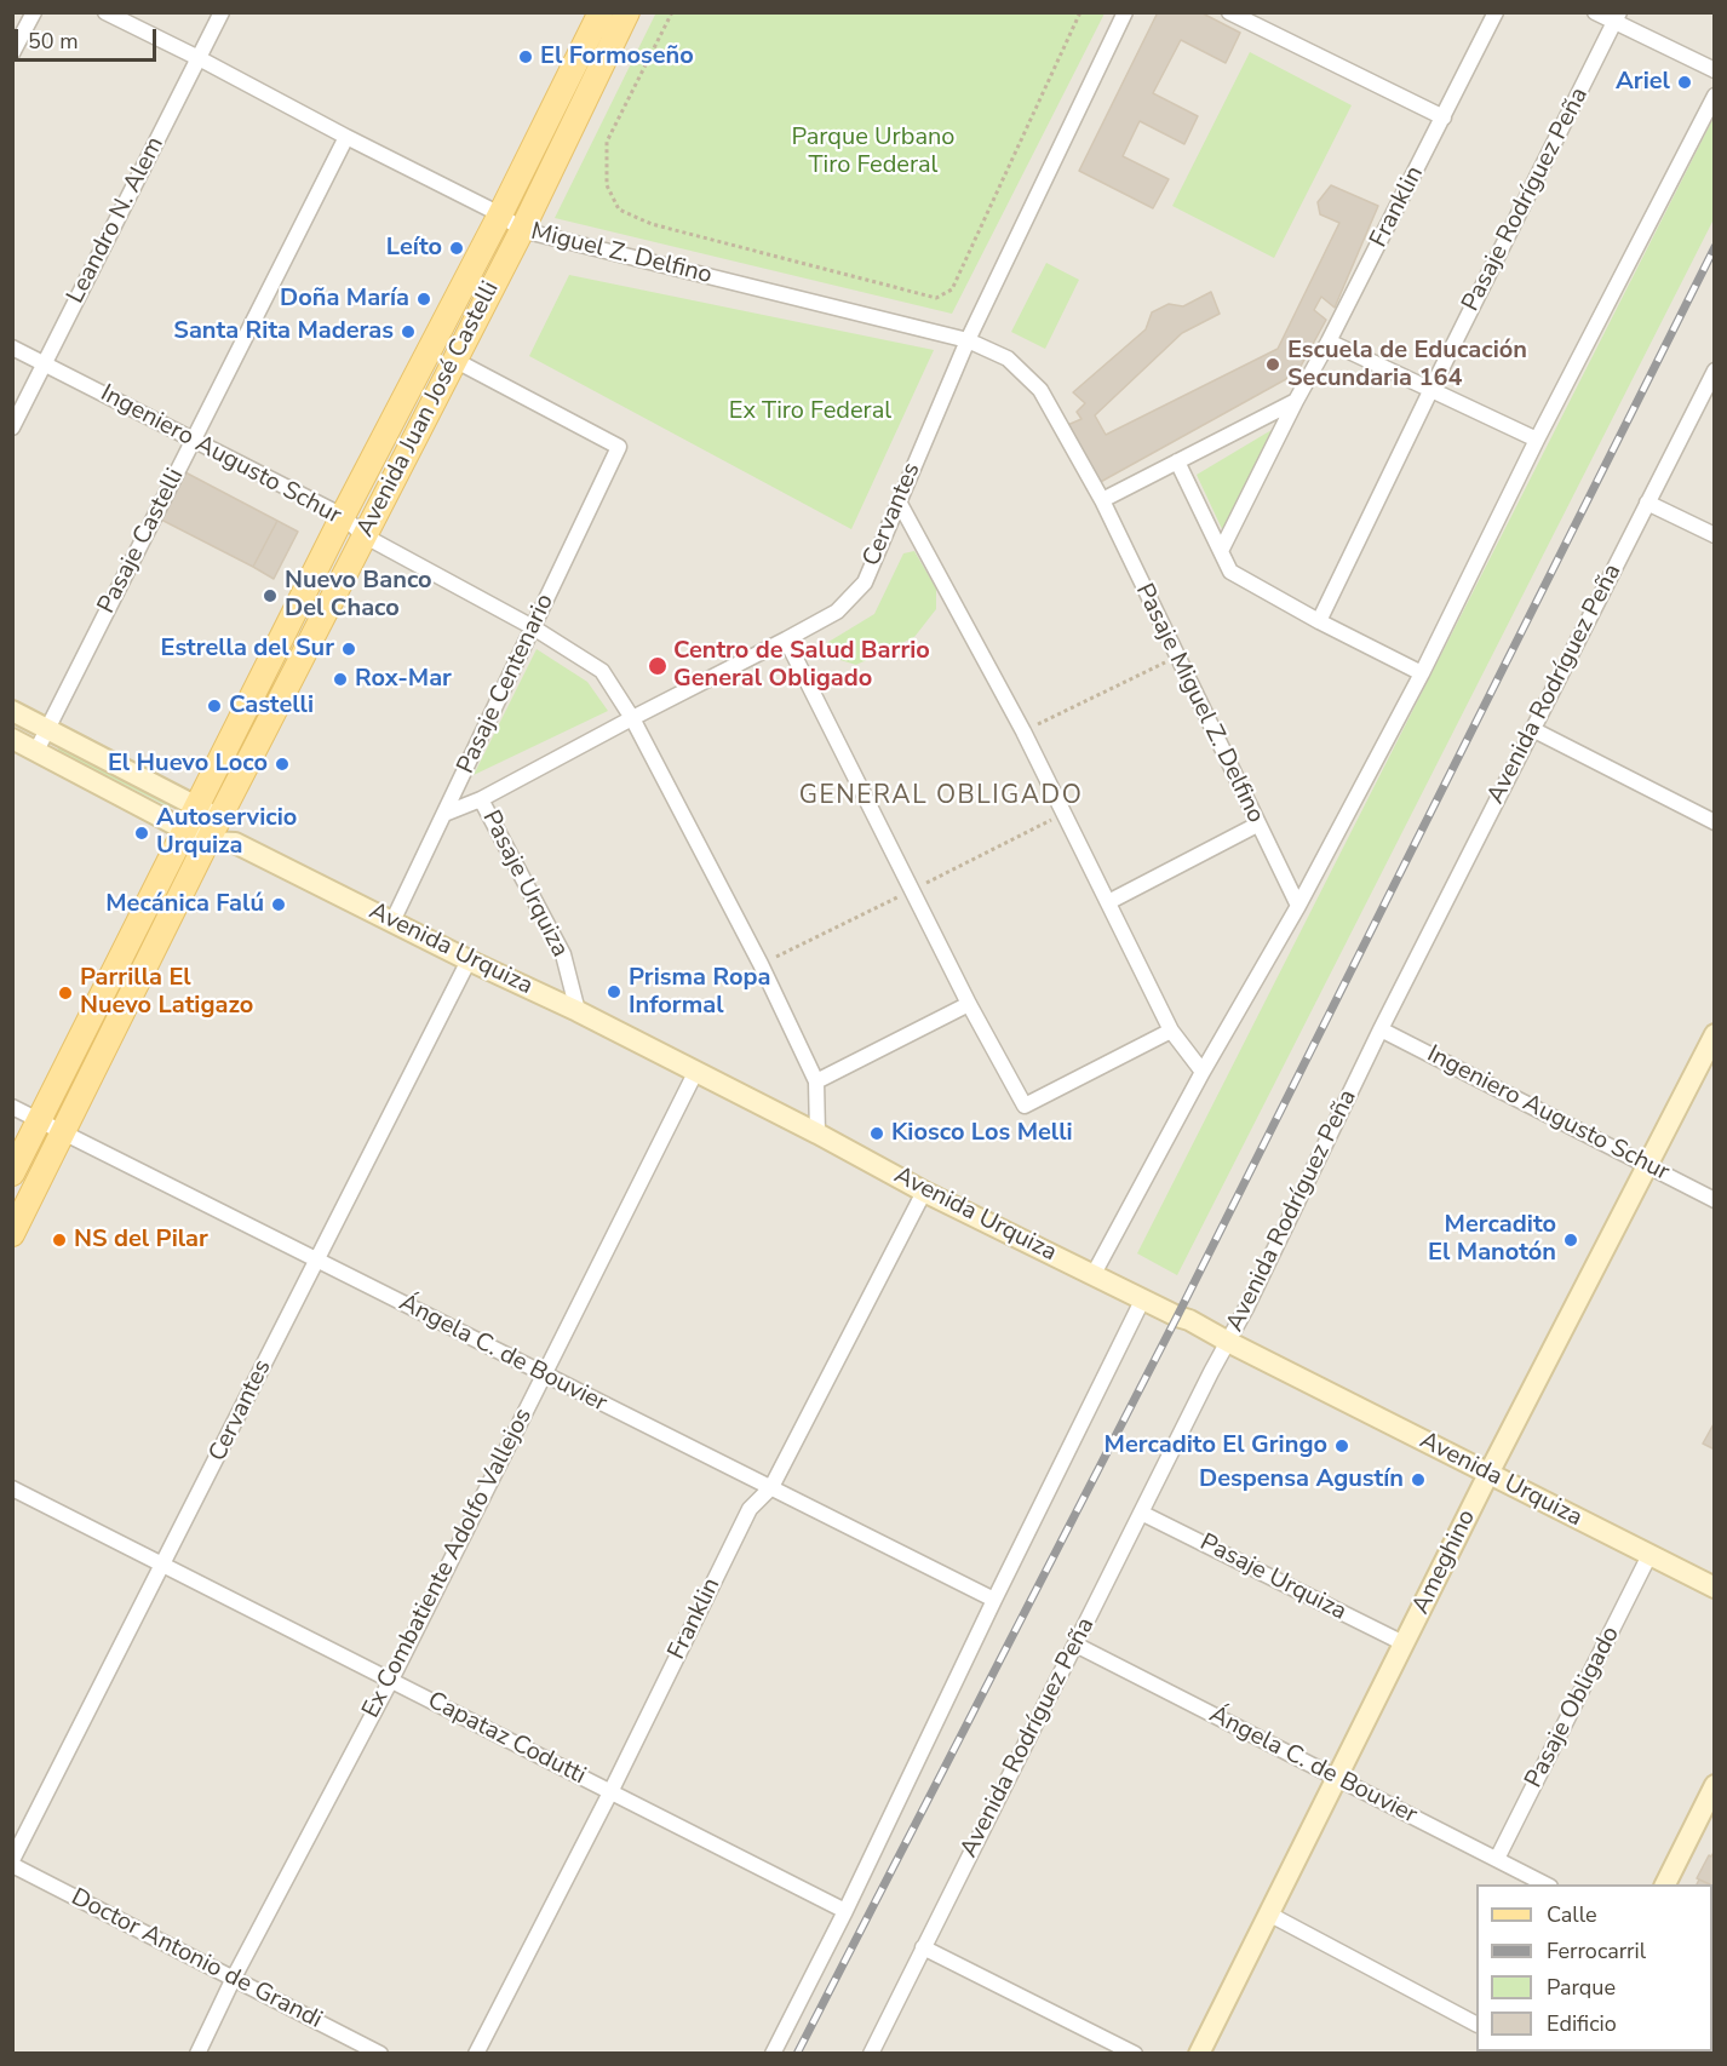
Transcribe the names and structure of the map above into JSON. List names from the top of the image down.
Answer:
{
  "streets": {
    "main road": ["Avenida Juan José Castelli"],
    "street": [
      "Pasaje Rodríguez Peña",
      "Franklin",
      "Leandro N. Alem",
      "Miguel Z. Delfino",
      "Ingeniero Augusto Schur",
      "Cervantes",
      "Pasaje Castelli",
      "Pasaje Centenario",
      "Avenida Rodríguez Peña",
      "Pasaje Miguel Z. Delfino",
      "Pasaje Urquiza",
      "Avenida Urquiza",
      "Ángela C. de Bouvier",
      "Ameghino",
      "Ex Combatiente Adolfo Vallejos",
      "Pasaje Obligado",
      "Capataz Codutti",
      "Doctor Antonio de Grandi"
    ]
  },
  "crossings": [
    ["Franklin", "Avenida Urquiza"],
    ["Franklin", "Ángela C. de Bouvier"],
    ["Franklin", "Capataz Codutti"],
    ["Leandro N. Alem", "Miguel Z. Delfino"],
    ["Leandro N. Alem", "Ingeniero Augusto Schur"],
    ["Miguel Z. Delfino", "Avenida Juan José Castelli"],
    ["Miguel Z. Delfino", "Cervantes"],
    ["Miguel Z. Delfino", "Pasaje Castelli"],
    ["Miguel Z. Delfino", "Pasaje Miguel Z. Delfino"],
    ["Avenida Juan José Castelli", "Ingeniero Augusto Schur"],
    ["Avenida Juan José Castelli", "Pasaje Centenario"],
    ["Avenida Juan José Castelli", "Avenida Urquiza"],
    ["Avenida Juan José Castelli", "Ángela C. de Bouvier"],
    ["Ingeniero Augusto Schur", "Cervantes"],
    ["Ingeniero Augusto Schur", "Pasaje Castelli"],
    ["Ingeniero Augusto Schur", "Pasaje Centenario"],
    ["Ingeniero Augusto Schur", "Avenida Rodríguez Peña"],
    ["Ingeniero Augusto Schur", "Ameghino"],
    ["Cervantes", "Pasaje Centenario"],
    ["Cervantes", "Pasaje Urquiza"],
    ["Cervantes", "Avenida Urquiza"],
    ["Cervantes", "Ángela C. de Bouvier"],
    ["Cervantes", "Capataz Codutti"],
    ["Cervantes", "Doctor Antonio de Grandi"],
    ["Pasaje Castelli", "Avenida Urquiza"],
    ["Pasaje Centenario", "Avenida Urquiza"],
    ["Avenida Rodríguez Peña", "Pasaje Urquiza"],
    ["Avenida Rodríguez Peña", "Avenida Urquiza"],
    ["Avenida Rodríguez Peña", "Ángela C. de Bouvier"],
    ["Pasaje Urquiza", "Avenida Urquiza"],
    ["Pasaje Urquiza", "Ameghino"],
    ["Avenida Urquiza", "Ameghino"],
    ["Avenida Urquiza", "Ex Combatiente Adolfo Vallejos"],
    ["Avenida Urquiza", "Pasaje Obligado"],
    ["Ángela C. de Bouvier", "Ameghino"],
    ["Ángela C. de Bouvier", "Ex Combatiente Adolfo Vallejos"],
    ["Ángela C. de Bouvier", "Pasaje Obligado"],
    ["Ex Combatiente Adolfo Vallejos", "Capataz Codutti"],
    ["Ex Combatiente Adolfo Vallejos", "Doctor Antonio de Grandi"]
  ],
  "districts": ["GENERAL OBLIGADO"],
  "parks": ["Parque Urbano Tiro Federal", "Ex Tiro Federal"],
  "places": [
    "El Formoseño",
    "Ariel",
    "Leíto",
    "Doña María",
    "Santa Rita Maderas",
    "Escuela de Educación Secundaria 164",
    "Nuevo Banco Del Chaco",
    "Estrella del Sur",
    "Centro de Salud Barrio General Obligado",
    "Rox-Mar",
    "Castelli",
    "El Huevo Loco",
    "Autoservicio Urquiza",
    "Mecánica Falú",
    "Prisma Ropa Informal",
    "Parrilla El Nuevo Latigazo",
    "Kiosco Los Melli",
    "NS del Pilar",
    "Mercadito El Manotón",
    "Mercadito El Gringo",
    "Despensa Agustín"
  ],
  "legend": [
    "Calle",
    "Ferrocarril",
    "Parque",
    "Edificio"
  ],
  "scale_bar": "50 m"
}
